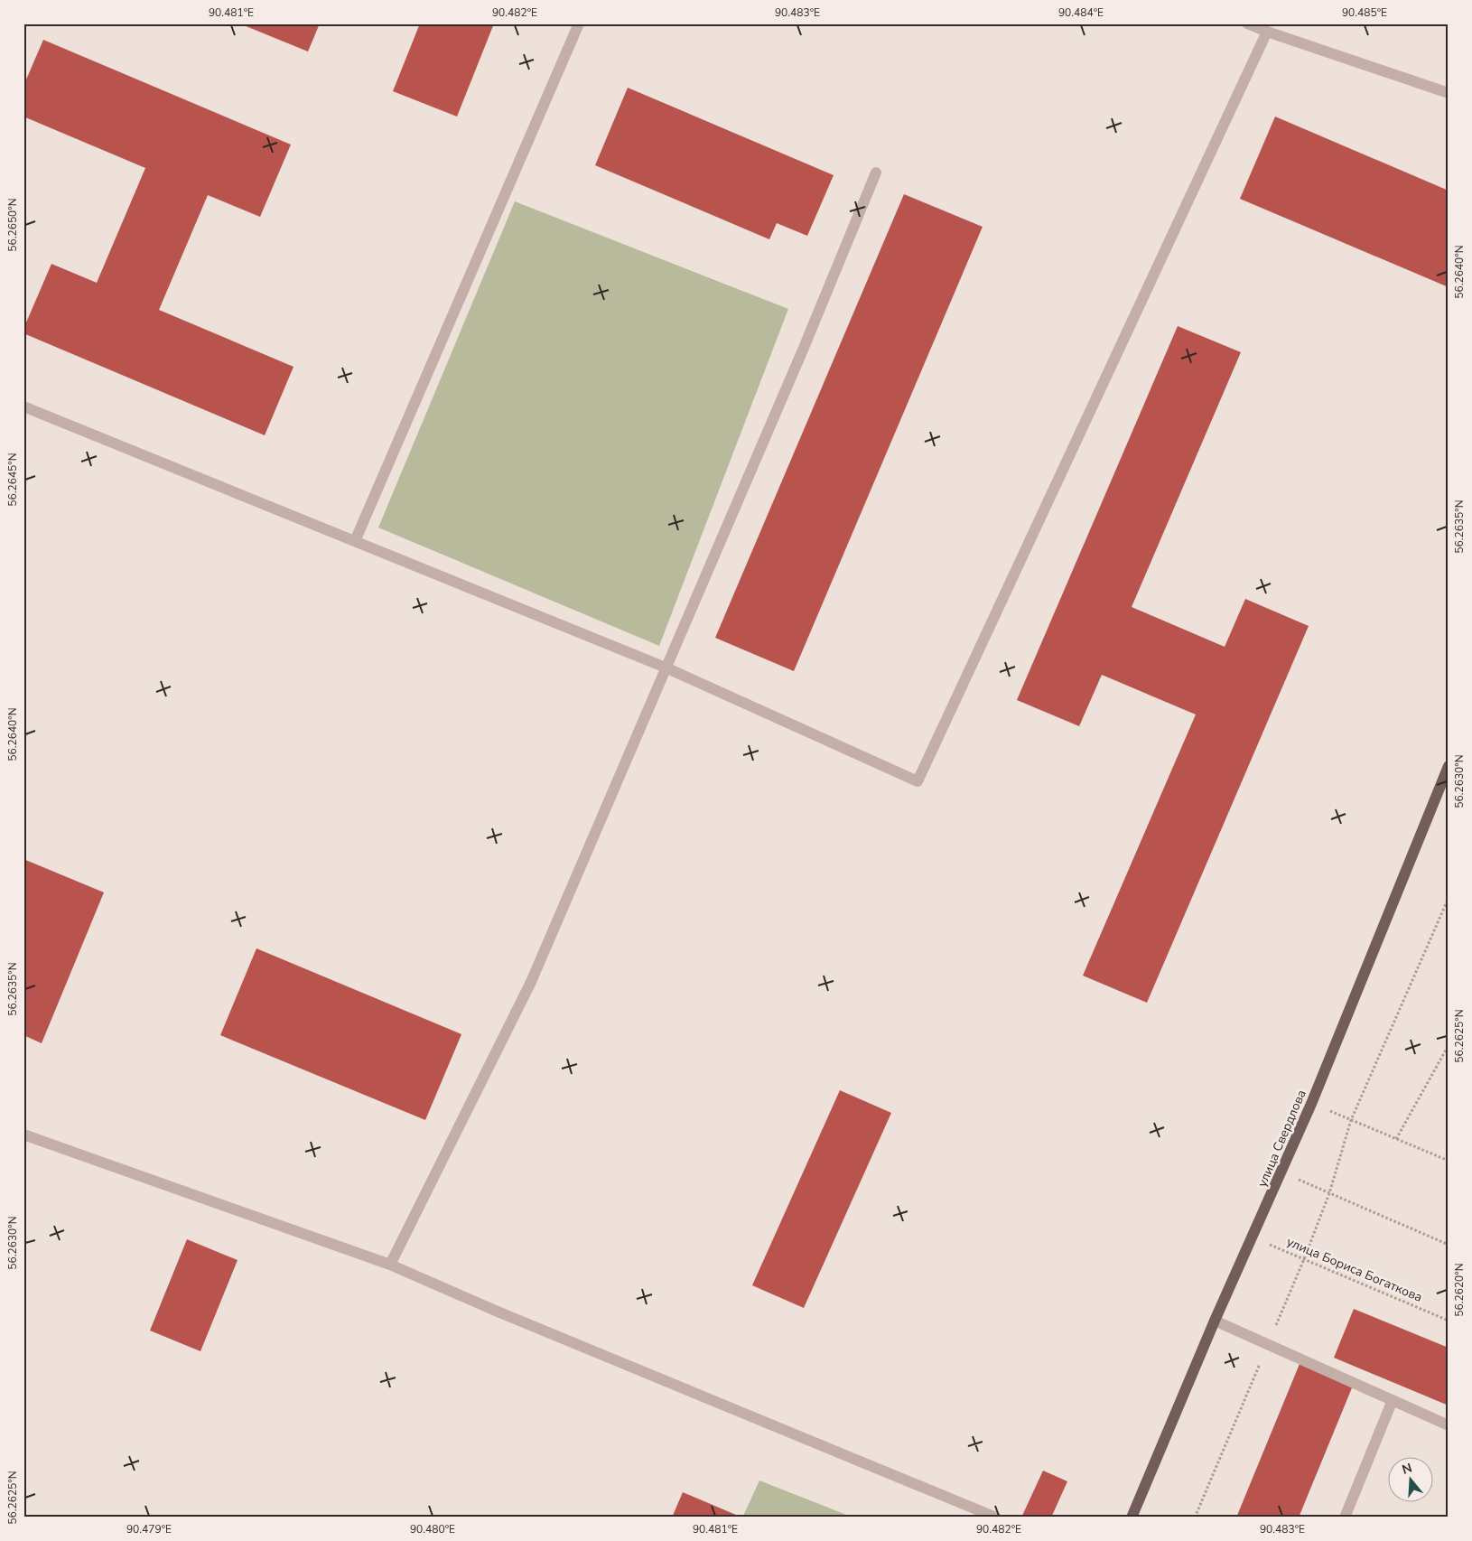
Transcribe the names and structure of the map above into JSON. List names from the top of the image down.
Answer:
{
  "streets": {
    "main road": ["улица Свердлова"],
    "path": ["улица Бориса Богаткова"]
  },
  "crossings": [
    ["улица Свердлова", "улица Бориса Богаткова"]
  ],
  "north": "top",
  "coordinates": [
    "90.481°E",
    "90.482°E",
    "90.483°E",
    "90.484°E",
    "90.485°E",
    "56.2650°N",
    "56.2640°N",
    "56.2645°N",
    "56.2635°N",
    "56.2630°N",
    "56.2625°N",
    "56.2620°N",
    "90.479°E",
    "90.480°E"
  ]
}
